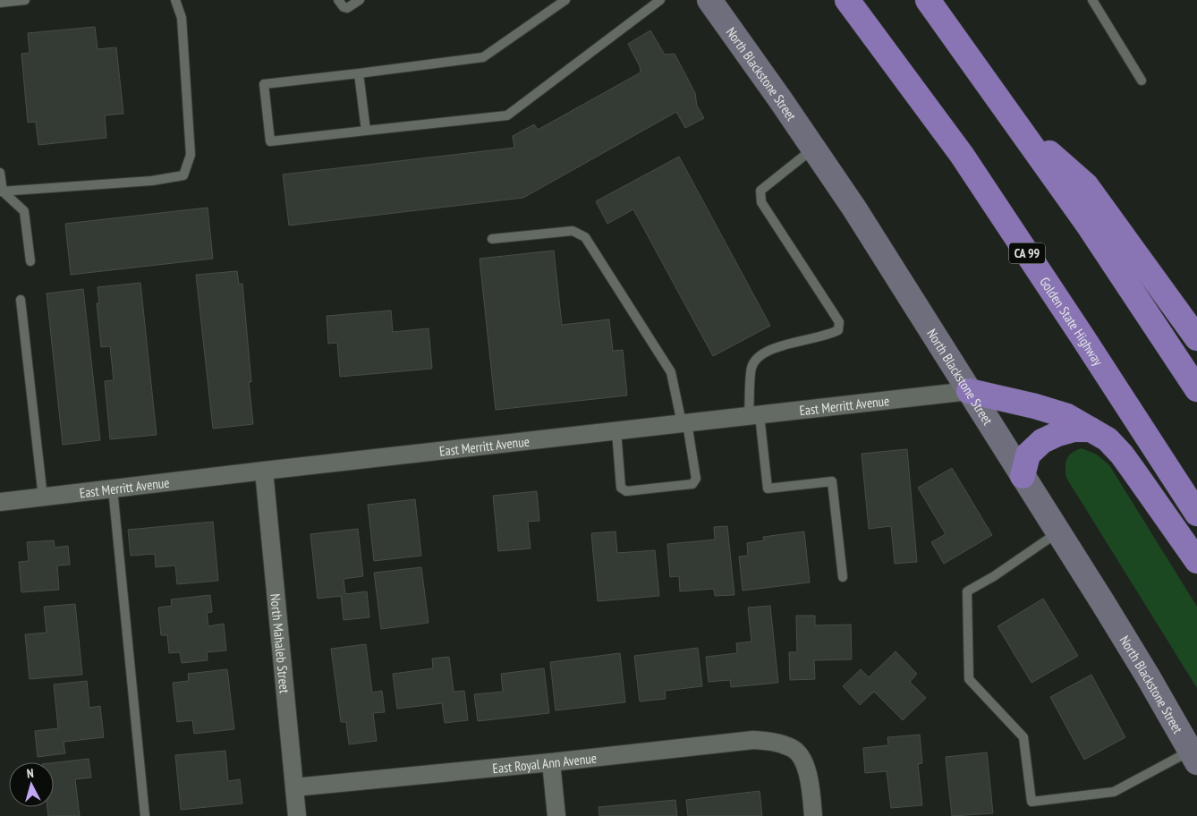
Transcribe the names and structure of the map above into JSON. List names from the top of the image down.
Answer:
{
  "streets": {
    "highway": ["CA 99", "Golden State Highway"],
    "main road": ["North Blackstone Street"],
    "street": ["East Merritt Avenue", "North Mahaleb Street", "East Royal Ann Avenue"]
  },
  "crossings": [
    ["North Blackstone Street", "East Merritt Avenue"],
    ["East Merritt Avenue", "North Mahaleb Street"],
    ["North Mahaleb Street", "East Royal Ann Avenue"]
  ],
  "north": "top"
}
